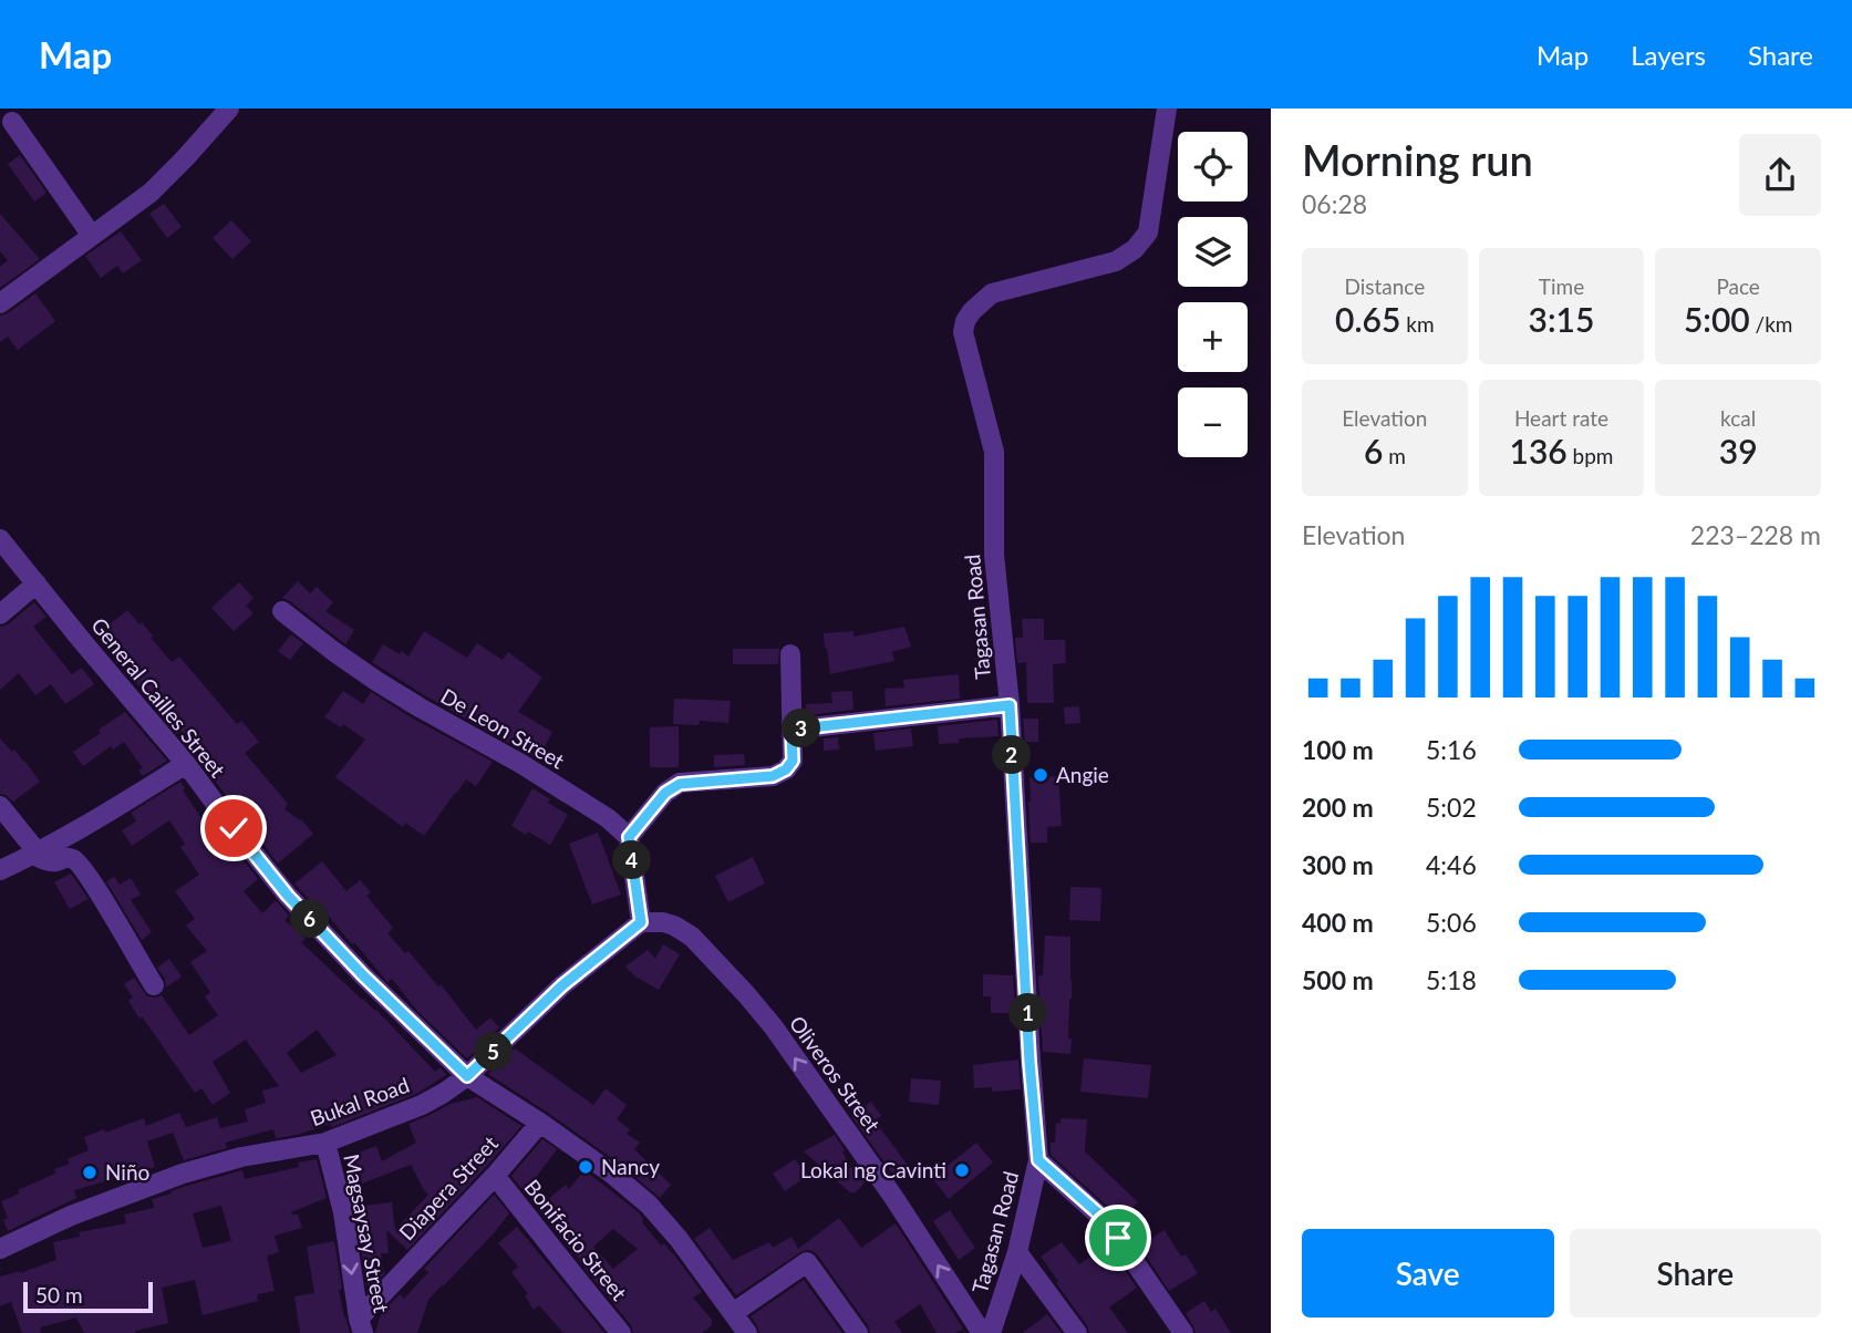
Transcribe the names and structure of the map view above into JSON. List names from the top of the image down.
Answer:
{
  "streets": {
    "street": [
      "Tagasan Road",
      "General Cailles Street",
      "De Leon Street",
      "Oliveros Street",
      "Bukal Road",
      "Diapera Street",
      "Magsaysay Street",
      "Bonifacio Street"
    ]
  },
  "crossings": [
    ["General Cailles Street", "Bukal Road"],
    ["General Cailles Street", "Diapera Street"],
    ["Oliveros Street", "Bukal Road"],
    ["Bukal Road", "Magsaysay Street"],
    ["Diapera Street", "Magsaysay Street"],
    ["Diapera Street", "Bonifacio Street"]
  ],
  "one_way": ["Magsaysay Street"],
  "places": [
    "Angie",
    "Nancy",
    "Lokal ng Cavinti",
    "Niño"
  ],
  "scale_bar": "50 m",
  "page": {
    "header": "Map",
    "nav": ["Map", "Layers", "Share"],
    "heading": ["Morning run", "06:28"],
    "map_buttons": ["+", "−"],
    "stats": [
      ["Distance", "0.65 km"],
      ["Time", "3:15"],
      ["Pace", "5:00 /km"],
      ["Elevation", "6 m"],
      ["Heart rate", "136 bpm"],
      ["kcal", "39"]
    ],
    "chart": ["Elevation", "223–228 m"],
    "pins": [
      "3",
      "2",
      "4",
      "6",
      "1",
      "5"
    ],
    "list": [
      {
        "name": "100 m",
        "note": "5:16"
      },
      {
        "name": "200 m",
        "note": "5:02"
      },
      {
        "name": "300 m",
        "note": "4:46"
      },
      {
        "name": "400 m",
        "note": "5:06"
      },
      {
        "name": "500 m",
        "note": "5:18"
      }
    ],
    "buttons": ["Save", "Share"],
    "scale": "50 m"
  }
}
